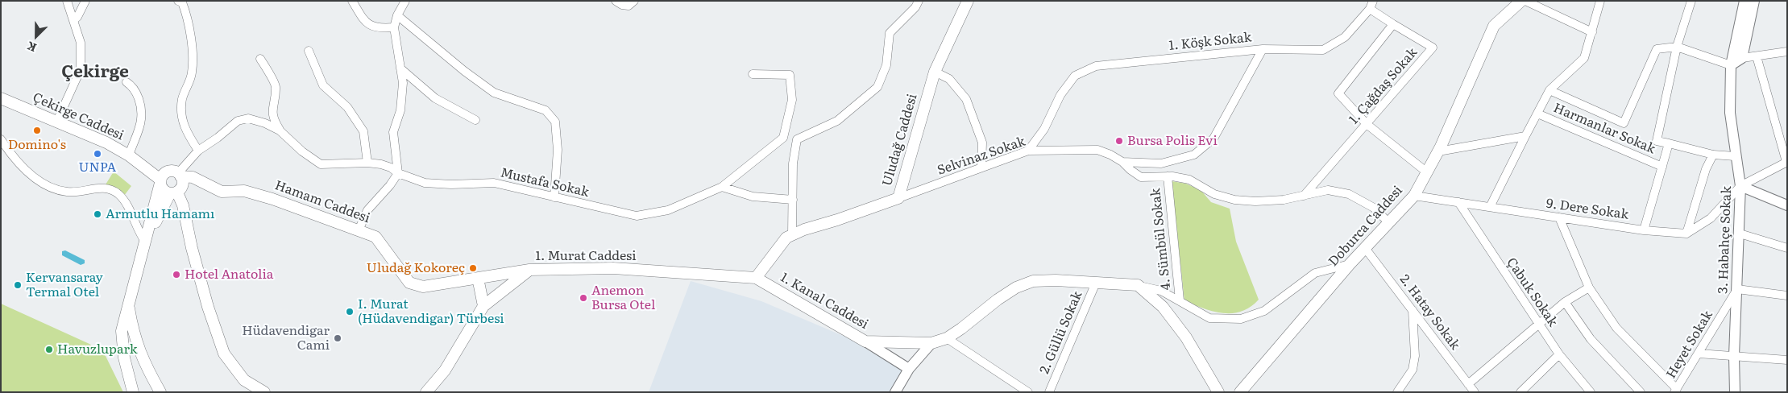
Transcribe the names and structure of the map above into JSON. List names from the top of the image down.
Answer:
{
  "streets": {
    "main road": [
      "Çekirge Caddesi",
      "Uludağ Caddesi",
      "Hamam Caddesi",
      "Doburca Caddesi",
      "1. Murat Caddesi",
      "1. Kanal Caddesi"
    ],
    "street": [
      "1. Köşk Sokak",
      "1. Çağdaş Sokak",
      "Harmanlar Sokak",
      "Selvinaz Sokak",
      "Mustafa Sokak",
      "9. Dere Sokak",
      "4. Sümbül Sokak",
      "3. Habahçe Sokak",
      "Çabuk Sokak",
      "2. Hatay Sokak",
      "2. Güllü Sokak",
      "Heyet Sokak"
    ]
  },
  "crossings": [
    ["1. Köşk Sokak", "Selvinaz Sokak"],
    ["1. Çağdaş Sokak", "Selvinaz Sokak"],
    ["Çekirge Caddesi", "Mustafa Sokak"],
    ["Çekirge Caddesi", "Hamam Caddesi"],
    ["Uludağ Caddesi", "Selvinaz Sokak"],
    ["Uludağ Caddesi", "1. Murat Caddesi"],
    ["Uludağ Caddesi", "1. Kanal Caddesi"],
    ["Selvinaz Sokak", "Doburca Caddesi"],
    ["Selvinaz Sokak", "4. Sümbül Sokak"],
    ["Mustafa Sokak", "Hamam Caddesi"],
    ["Hamam Caddesi", "1. Murat Caddesi"],
    ["9. Dere Sokak", "Doburca Caddesi"],
    ["9. Dere Sokak", "Çabuk Sokak"],
    ["Doburca Caddesi", "2. Hatay Sokak"],
    ["3. Habahçe Sokak", "Heyet Sokak"],
    ["1. Murat Caddesi", "1. Kanal Caddesi"],
    ["1. Kanal Caddesi", "2. Güllü Sokak"]
  ],
  "districts": ["Çekirge"],
  "places": [
    "Domino's",
    "Bursa Polis Evi",
    "UNPA",
    "Armutlu Hamamı",
    "Uludağ Kokoreç",
    "Hotel Anatolia",
    "Kervansaray Termal Otel",
    "Anemon Bursa Otel",
    "I. Murat (Hüdavendigar) Türbesi",
    "Hüdavendigar Cami",
    "Havuzlupark"
  ],
  "north": "bottom left"
}
